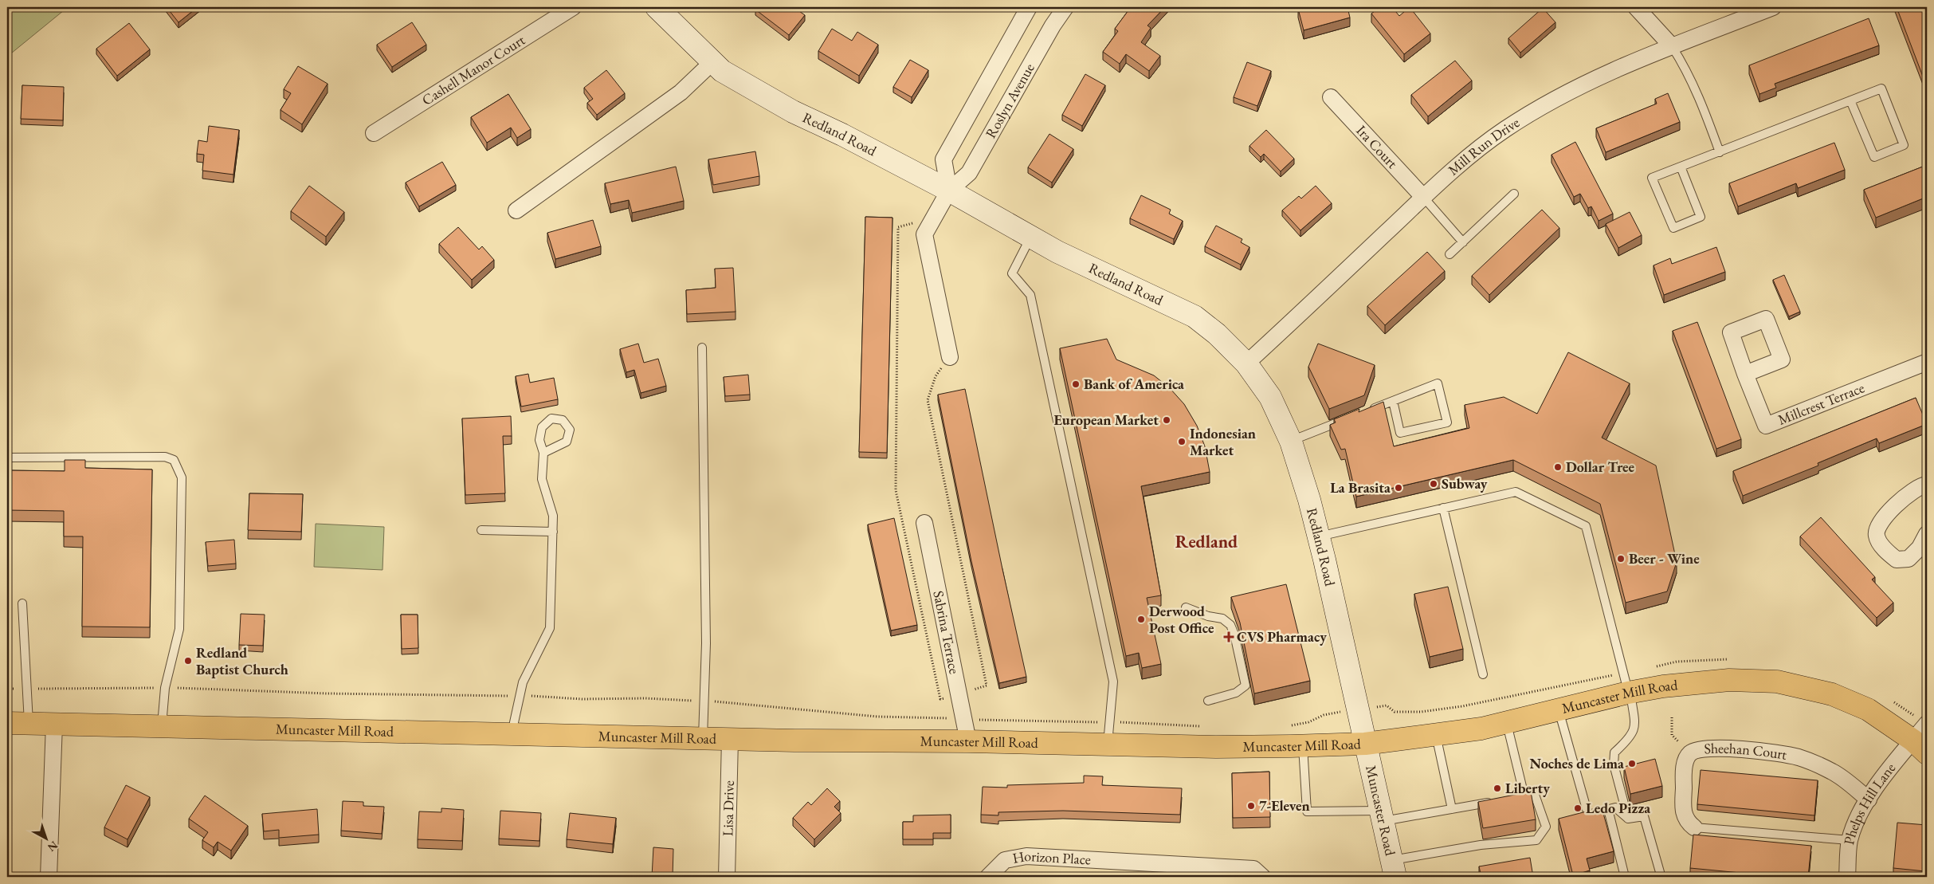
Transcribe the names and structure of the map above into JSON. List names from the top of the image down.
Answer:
{
  "streets": {
    "main road": ["Redland Road", "Muncaster Mill Road", "Muncaster Road"],
    "street": [
      "Cashell Manor Court",
      "Roslyn Avenue",
      "Ira Court",
      "Mill Run Drive",
      "Millcrest Terrace",
      "Sabrina Terrace",
      "Sheehan Court",
      "Phelps Hill Lane",
      "Lisa Drive",
      "Horizon Place"
    ]
  },
  "crossings": [
    ["Roslyn Avenue", "Redland Road"],
    ["Redland Road", "Mill Run Drive"],
    ["Redland Road", "Muncaster Mill Road"],
    ["Redland Road", "Muncaster Road"],
    ["Ira Court", "Mill Run Drive"],
    ["Sabrina Terrace", "Muncaster Mill Road"],
    ["Muncaster Mill Road", "Phelps Hill Lane"],
    ["Muncaster Mill Road", "Lisa Drive"],
    ["Muncaster Mill Road", "Muncaster Road"],
    ["Sheehan Court", "Phelps Hill Lane"]
  ],
  "districts": ["Redland"],
  "places": {
    "other": [
      "Bank of America",
      "European Market",
      "Indonesian Market",
      "Dollar Tree",
      "Subway",
      "La Brasita",
      "Beer - Wine",
      "Derwood Post Office",
      "Redland Baptist Church",
      "Noches de Lima",
      "Liberty",
      "7-Eleven",
      "Ledo Pizza"
    ],
    "health": ["CVS Pharmacy"]
  },
  "north": "bottom right"
}
